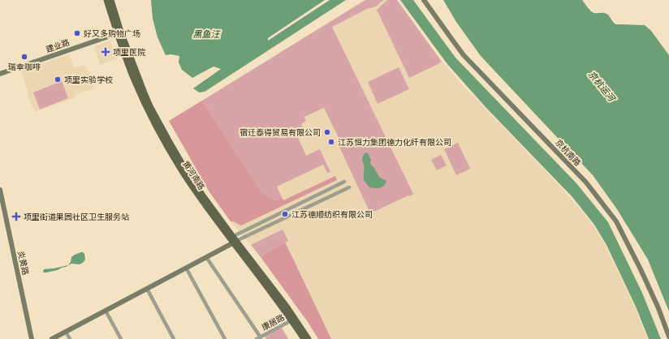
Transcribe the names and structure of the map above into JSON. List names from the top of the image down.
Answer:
{
  "streets": {
    "main road": ["黄河南路"],
    "street": [
      "建业路",
      "京杭南路",
      "炎黄路",
      "康居路"
    ]
  },
  "crossings": [
    ["建业路", "黄河南路"],
    ["黄河南路", "康居路"]
  ],
  "water": ["黑鱼汪", "京杭运河"],
  "places": {
    "other": [
      "好又多购物广场",
      "瑞幸咖啡",
      "项里实验学校",
      "宿迁泰得贸易有限公司",
      "江苏恒力集团德力化纤有限公司",
      "江苏德顺纺织有限公司"
    ],
    "health": ["项里医院", "项里街道果园社区卫生服务站"]
  }
}
